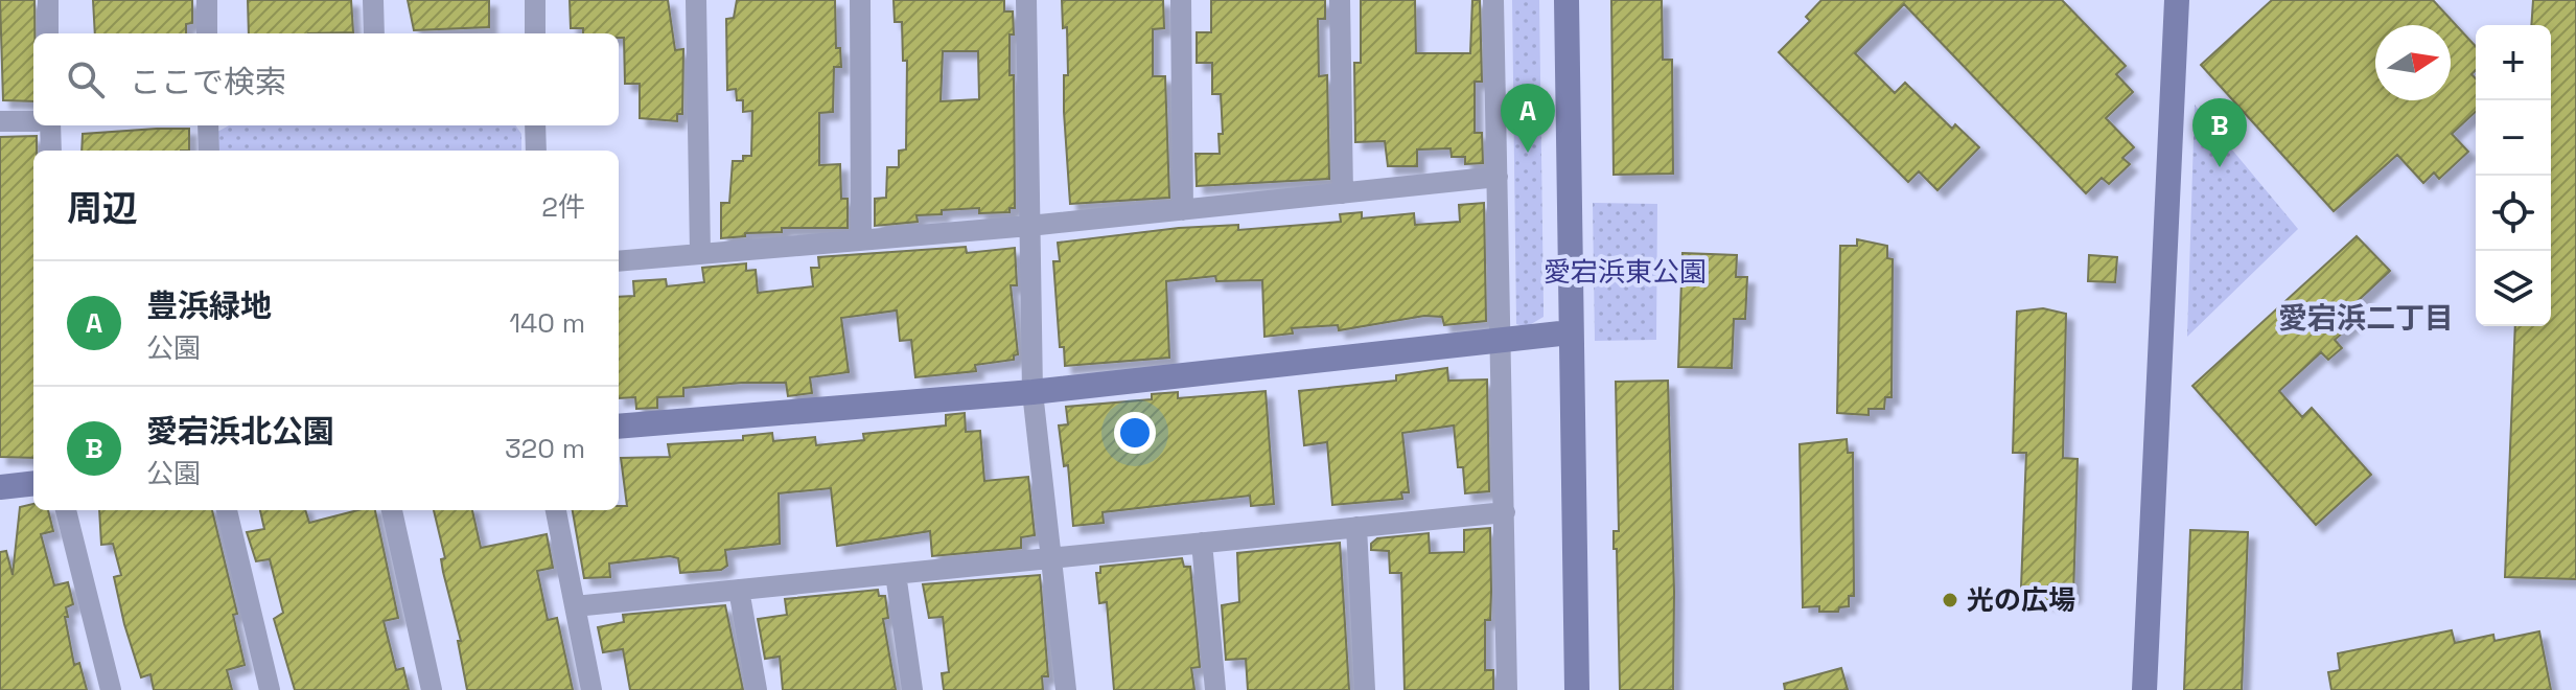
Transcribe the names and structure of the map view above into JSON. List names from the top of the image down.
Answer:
{
  "districts": ["愛宕浜二丁目"],
  "parks": ["愛宕浜東公園"],
  "places": ["光の広場"],
  "north": "right",
  "page": {
    "map_buttons": ["+", "−"],
    "search": "ここで検索",
    "pins": ["A", "B"],
    "heading": ["周辺", "2件"],
    "list": [
      {
        "mark": "A",
        "name": "豊浜緑地",
        "note": "公園",
        "value": "140 m"
      },
      {
        "mark": "B",
        "name": "愛宕浜北公園",
        "note": "公園",
        "value": "320 m"
      }
    ]
  }
}
